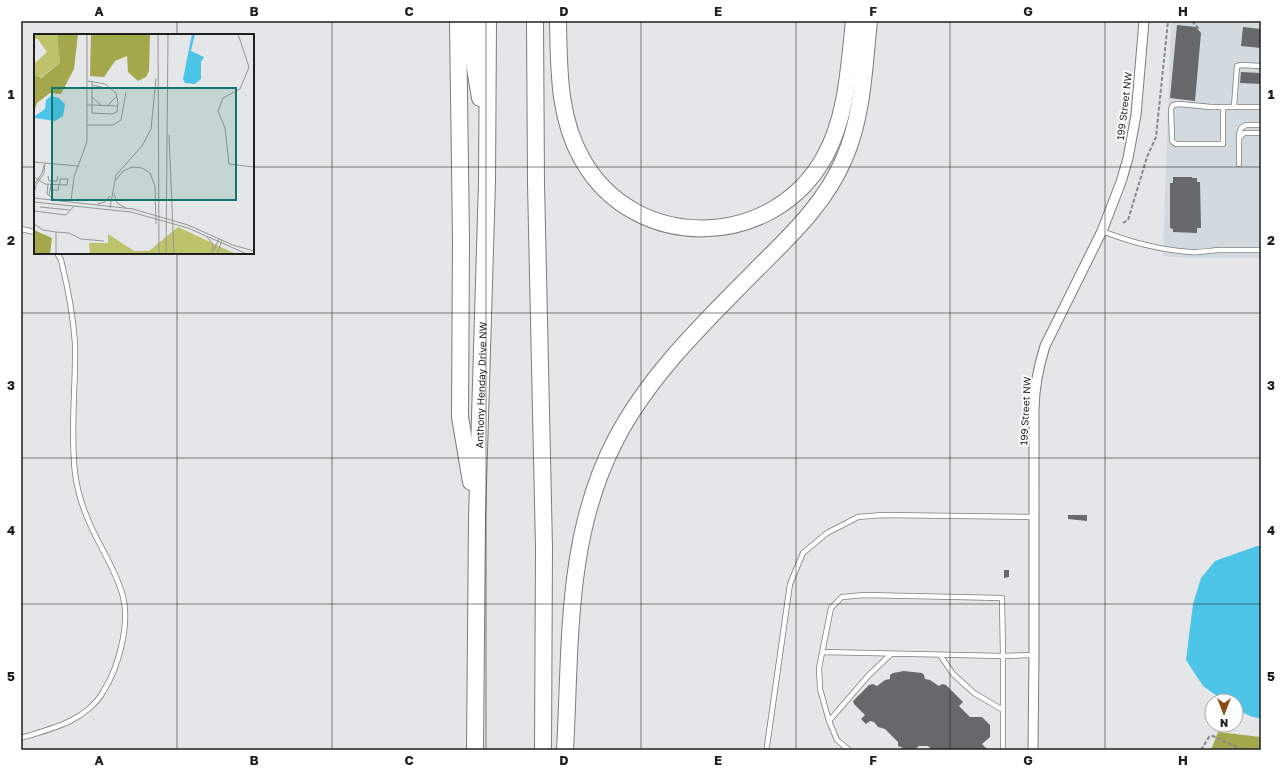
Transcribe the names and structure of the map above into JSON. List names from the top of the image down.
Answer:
{
  "streets": {
    "highway": ["Anthony Henday Drive NW"],
    "street": ["199 Street NW"]
  },
  "north": "bottom",
  "grid": {
    "columns": [
      "A",
      "B",
      "C",
      "D",
      "E",
      "F",
      "G",
      "H"
    ],
    "rows": [
      "1",
      "2",
      "3",
      "4",
      "5"
    ]
  }
}
